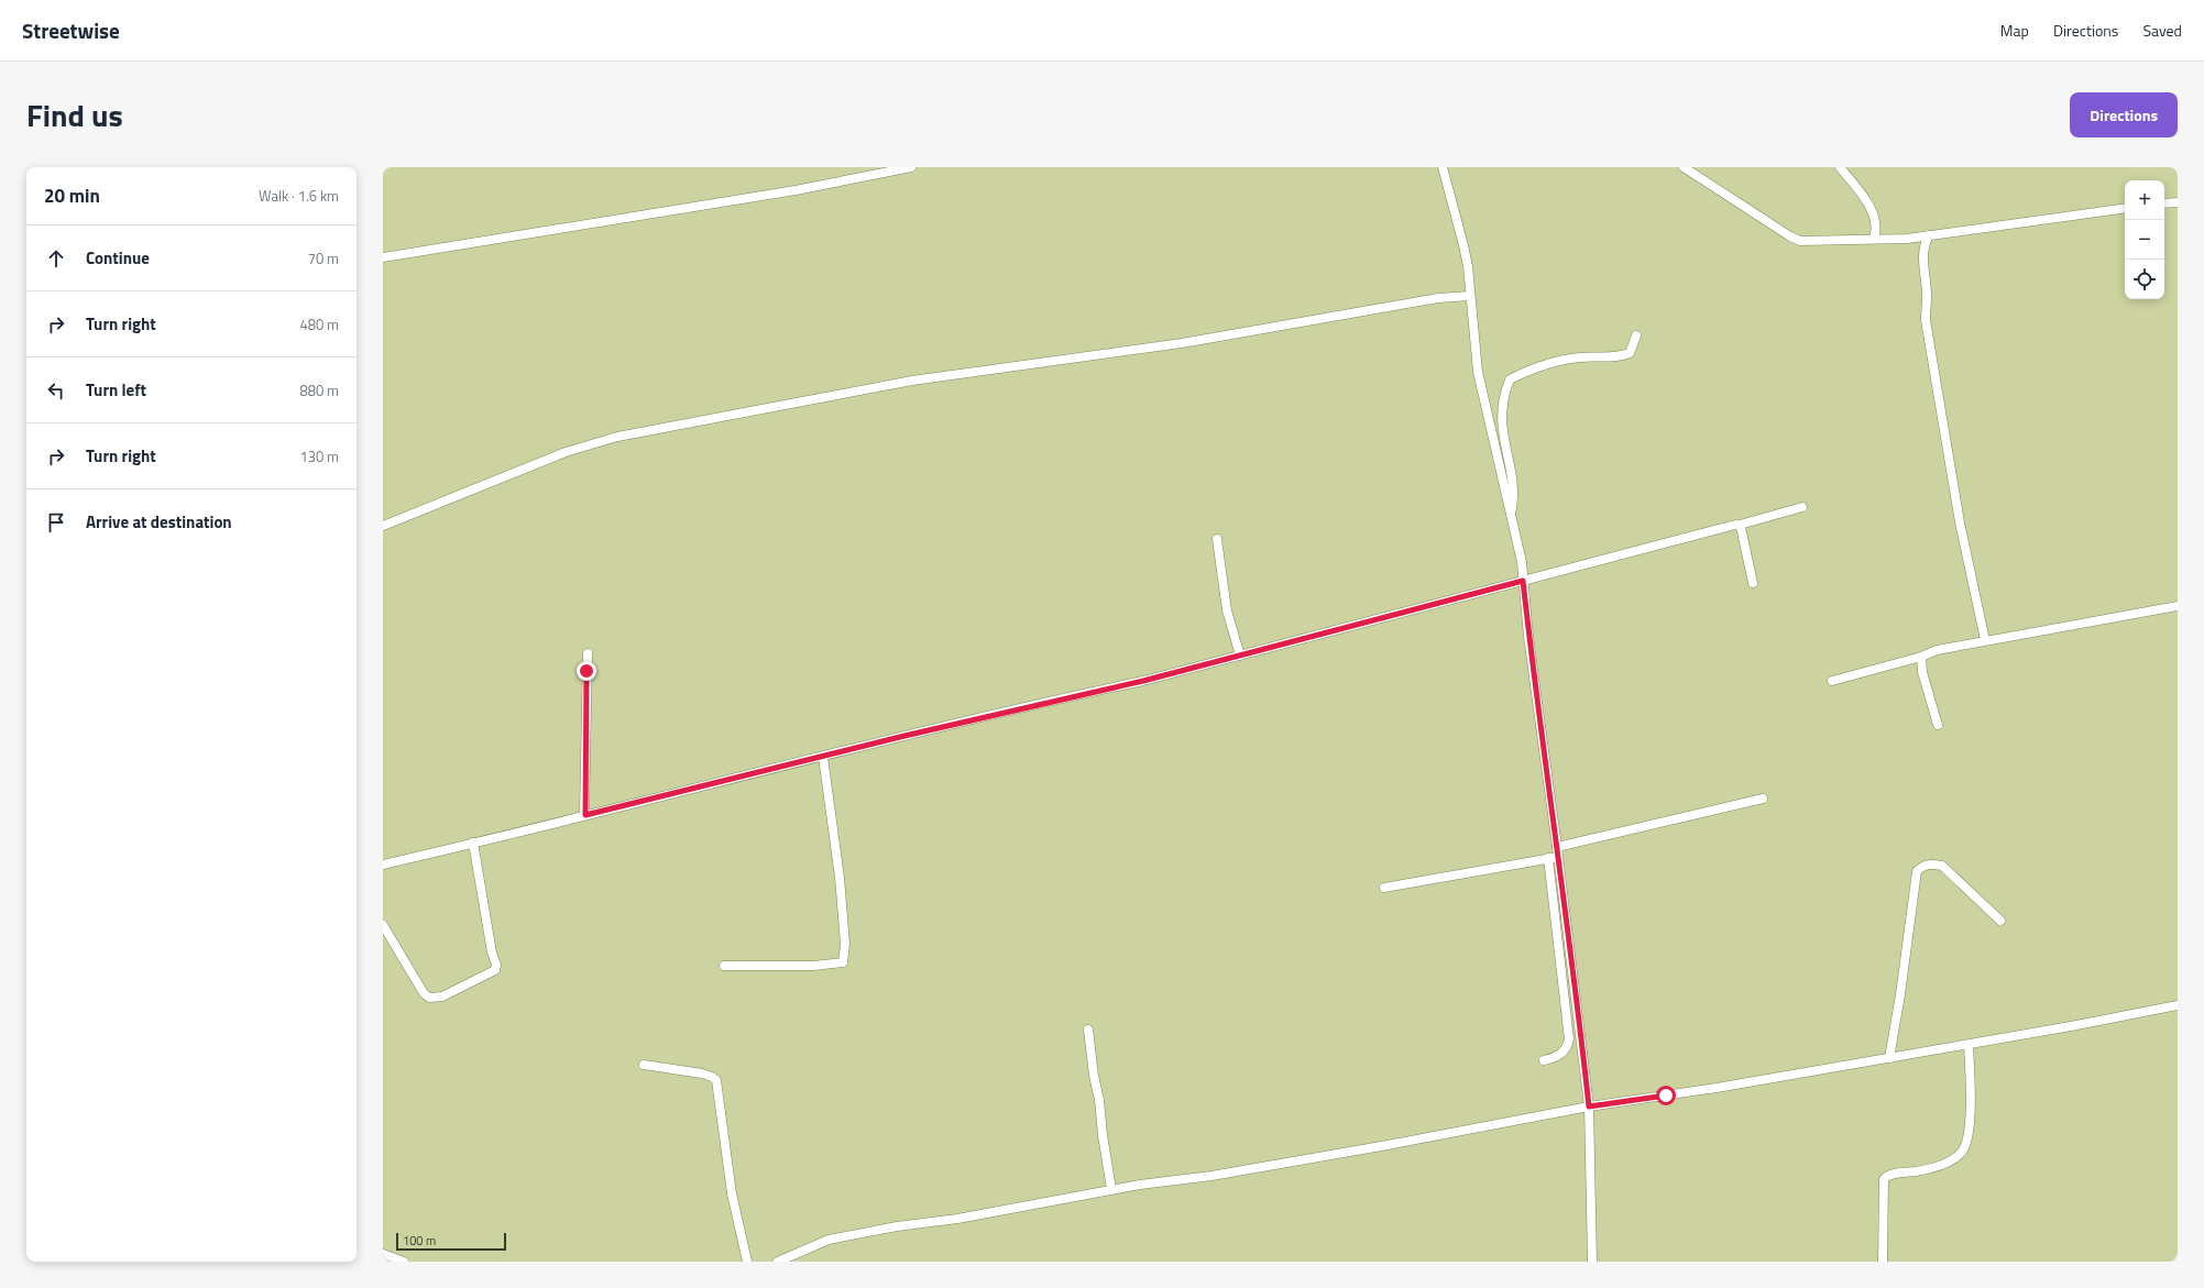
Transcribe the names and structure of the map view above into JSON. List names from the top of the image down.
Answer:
{
  "scale_bar": "100 m",
  "page": {
    "header": "Streetwise",
    "nav": ["Map", "Directions", "Saved"],
    "title": "Find us",
    "buttons": "Directions",
    "heading": ["20 min", "Walk · 1.6 km"],
    "map_buttons": ["+", "−"],
    "list": [
      ["Continue", "70 m"],
      ["Turn right", "480 m"],
      ["Turn left", "880 m"],
      ["Turn right", "130 m"],
      "Arrive at destination"
    ],
    "scale": "100 m"
  }
}
